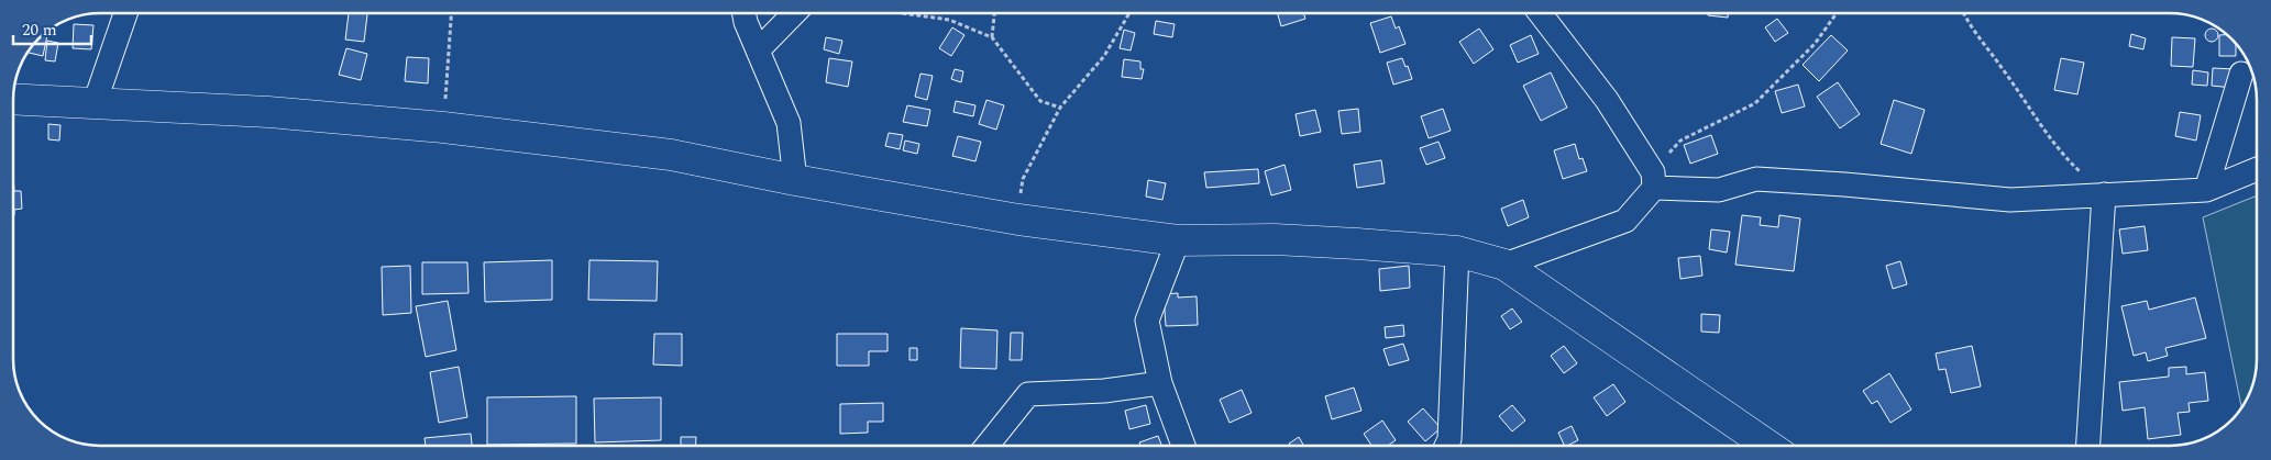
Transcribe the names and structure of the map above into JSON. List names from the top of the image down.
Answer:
{
  "scale_bar": "20 m"
}
